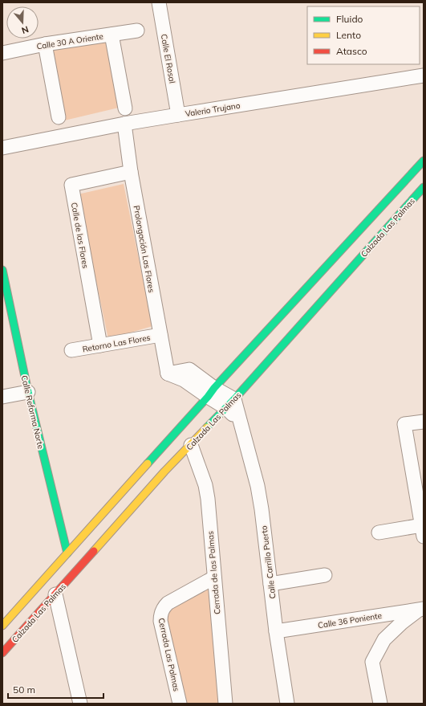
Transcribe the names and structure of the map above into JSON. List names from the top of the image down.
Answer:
{
  "streets": {
    "main road": ["Calzada Las Palmas", "Calle Reforma Norte"],
    "street": [
      "Calle 30 A Oriente",
      "Calle El Rosal",
      "Valerio Trujano",
      "Calle de las Flores",
      "Prolongación Las Flores",
      "Retorno Las Flores",
      "Calle Carrillo Puerto",
      "Cerrada de las Palmas",
      "Calle 36 Poniente",
      "Cerrada Las Palmas"
    ]
  },
  "crossings": [
    ["Calle El Rosal", "Valerio Trujano"],
    ["Valerio Trujano", "Prolongación Las Flores"],
    ["Calzada Las Palmas", "Prolongación Las Flores"],
    ["Calzada Las Palmas", "Calle Reforma Norte"],
    ["Calzada Las Palmas", "Calle Carrillo Puerto"],
    ["Calzada Las Palmas", "Cerrada de las Palmas"],
    ["Calle de las Flores", "Prolongación Las Flores"],
    ["Calle de las Flores", "Retorno Las Flores"],
    ["Prolongación Las Flores", "Retorno Las Flores"],
    ["Prolongación Las Flores", "Calle Carrillo Puerto"],
    ["Calle Carrillo Puerto", "Calle 36 Poniente"],
    ["Cerrada de las Palmas", "Cerrada Las Palmas"]
  ],
  "legend": ["Fluido", "Lento", "Atasco"],
  "scale_bar": "50 m",
  "north": "bottom"
}
